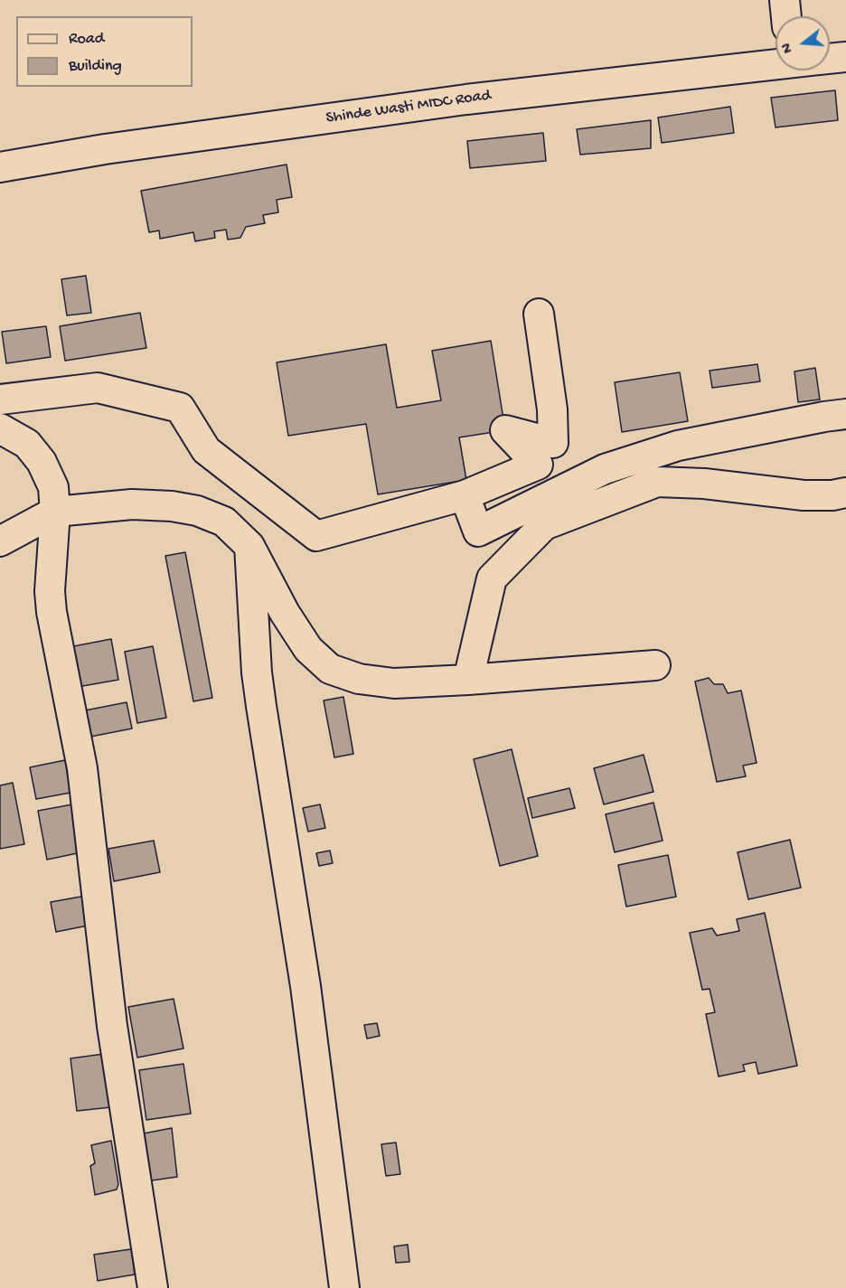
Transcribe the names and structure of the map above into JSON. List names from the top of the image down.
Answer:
{
  "streets": {
    "street": ["Shinde Wasti MIDC Road"]
  },
  "legend": ["Road", "Building"],
  "north": "left"
}
